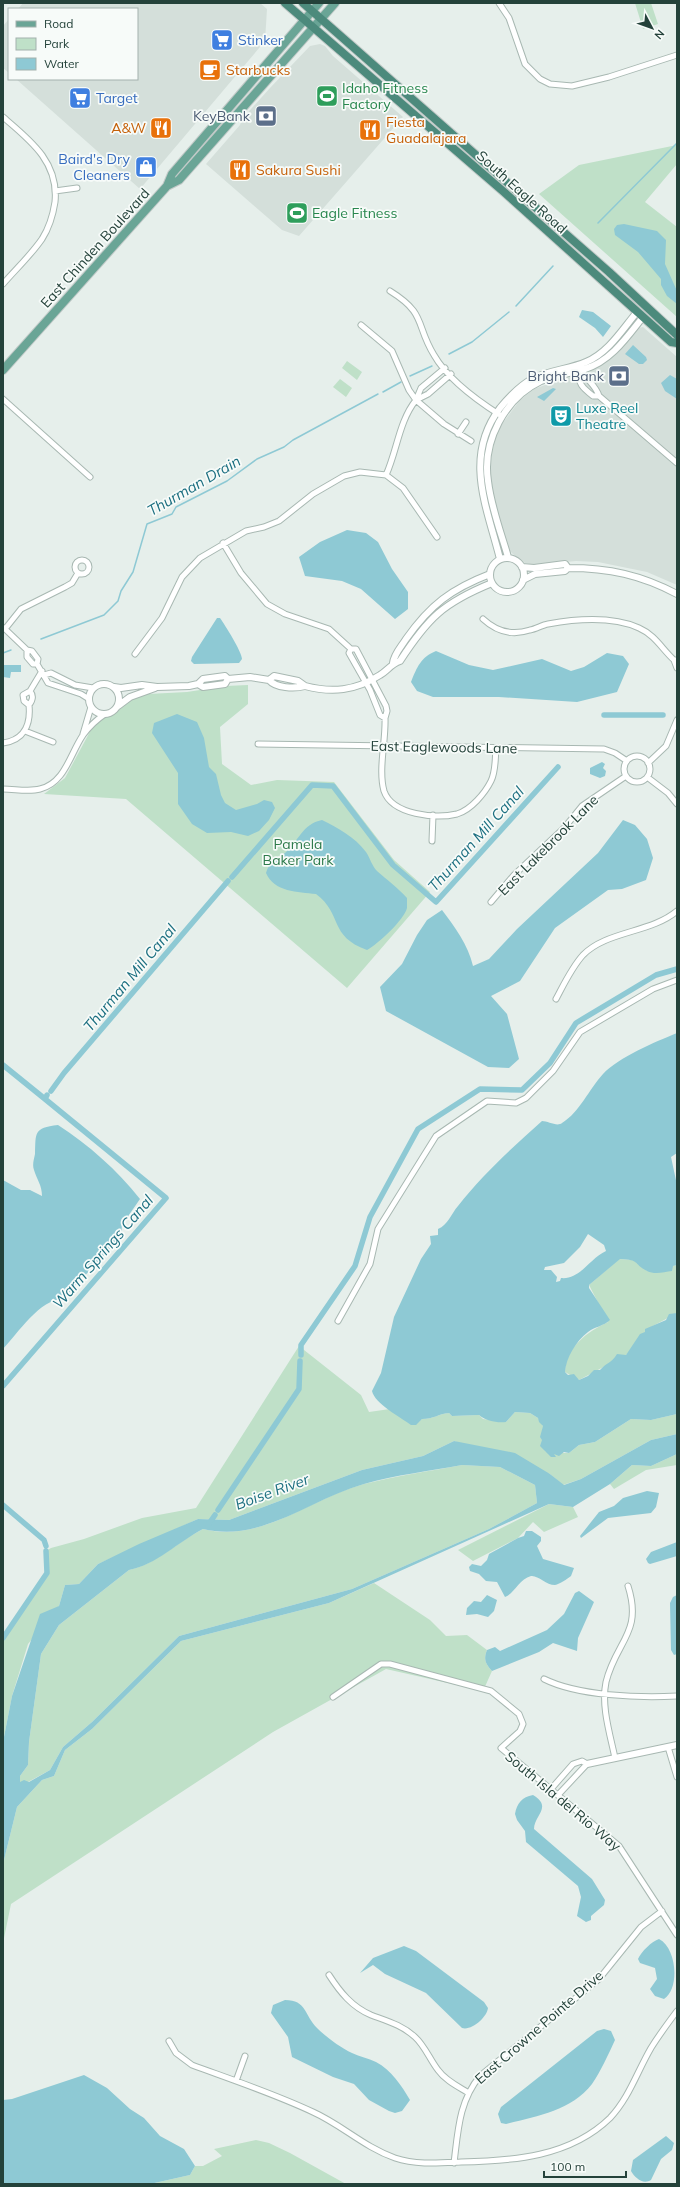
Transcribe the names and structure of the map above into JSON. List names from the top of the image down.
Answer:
{
  "streets": {
    "highway": ["South Eagle Road"],
    "main road": ["East Chinden Boulevard"],
    "street": [
      "East Eaglewoods Lane",
      "East Lakebrook Lane",
      "South Isla del Rio Way",
      "East Crowne Pointe Drive"
    ]
  },
  "crossings": [
    ["South Eagle Road", "East Chinden Boulevard"],
    ["East Eaglewoods Lane", "East Lakebrook Lane"],
    ["South Isla del Rio Way", "East Crowne Pointe Drive"]
  ],
  "water": [
    "Thurman Drain",
    "Thurman Mill Canal",
    "Warm Springs Canal",
    "Boise River"
  ],
  "parks": ["Pamela Baker Park"],
  "places": {
    "supermarket": ["Stinker", "Target"],
    "cafe": ["Starbucks"],
    "sports": ["Idaho Fitness Factory", "Eagle Fitness"],
    "bank": ["KeyBank", "Bright Bank"],
    "restaurant": ["A&W", "Fiesta Guadalajara", "Sakura Sushi"],
    "shop": ["Baird's Dry Cleaners"],
    "theatre": ["Luxe Reel Theatre"]
  },
  "legend": ["Road", "Park", "Water"],
  "scale_bar": "100 m",
  "north": "bottom right"
}
